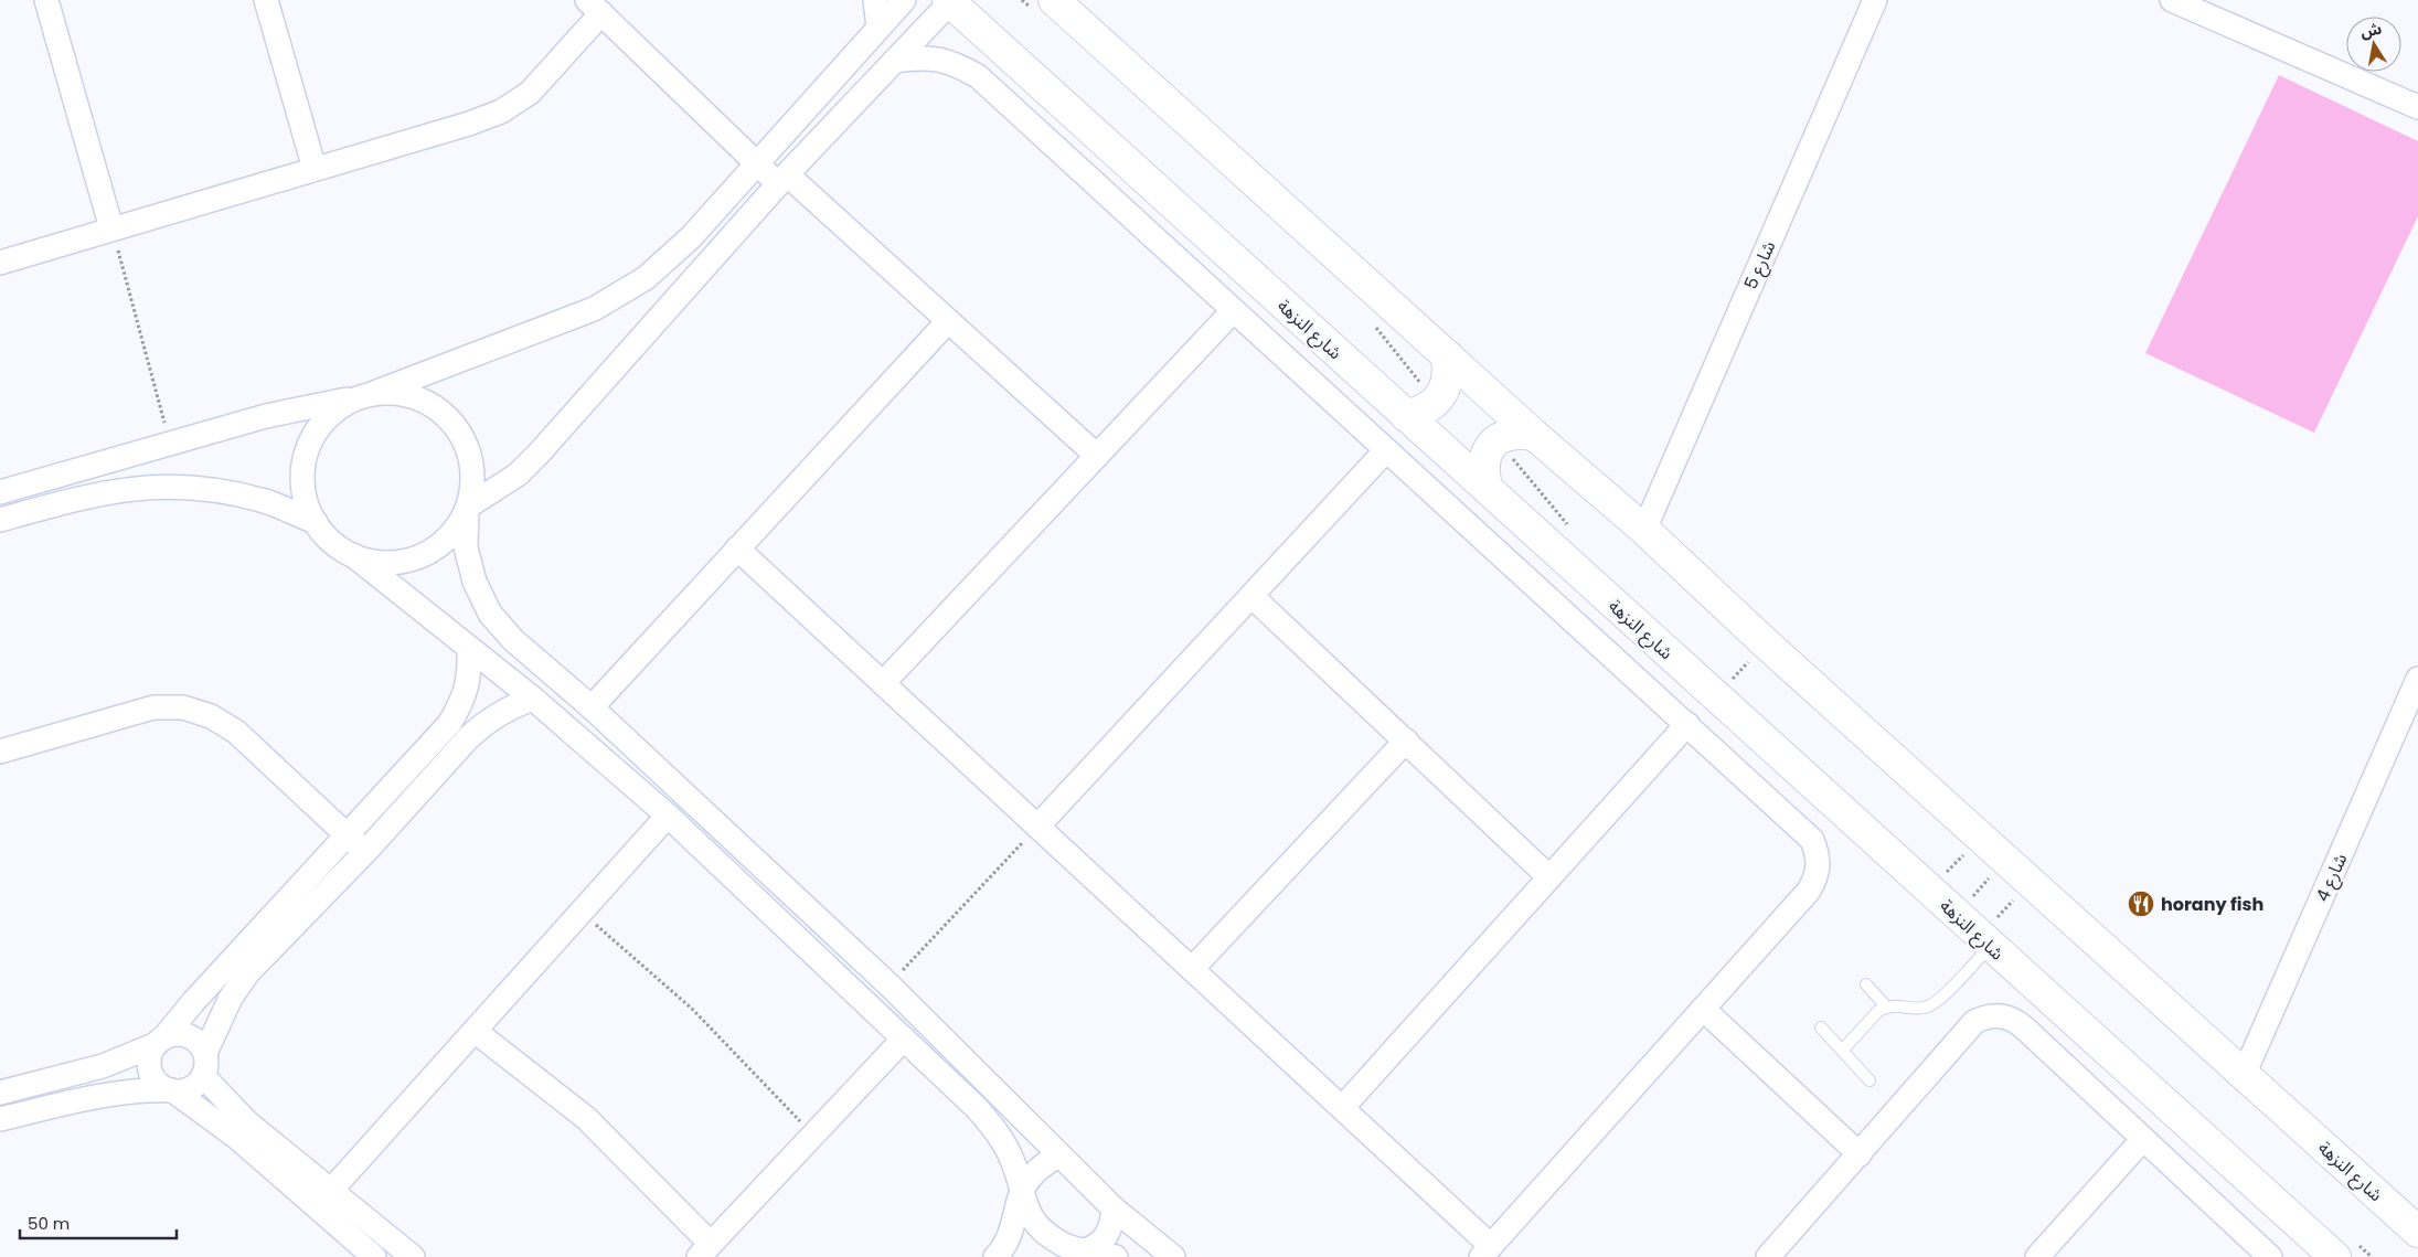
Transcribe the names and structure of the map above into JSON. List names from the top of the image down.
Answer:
{
  "streets": {
    "main road": ["شارع النزهة"],
    "street": ["شارع 5", "شارع 4"]
  },
  "crossings": [
    ["شارع 5", "شارع النزهة"],
    ["شارع النزهة", "شارع 4"]
  ],
  "places": {
    "restaurant": ["horany fish"]
  },
  "scale_bar": "50 m",
  "north": "top"
}
